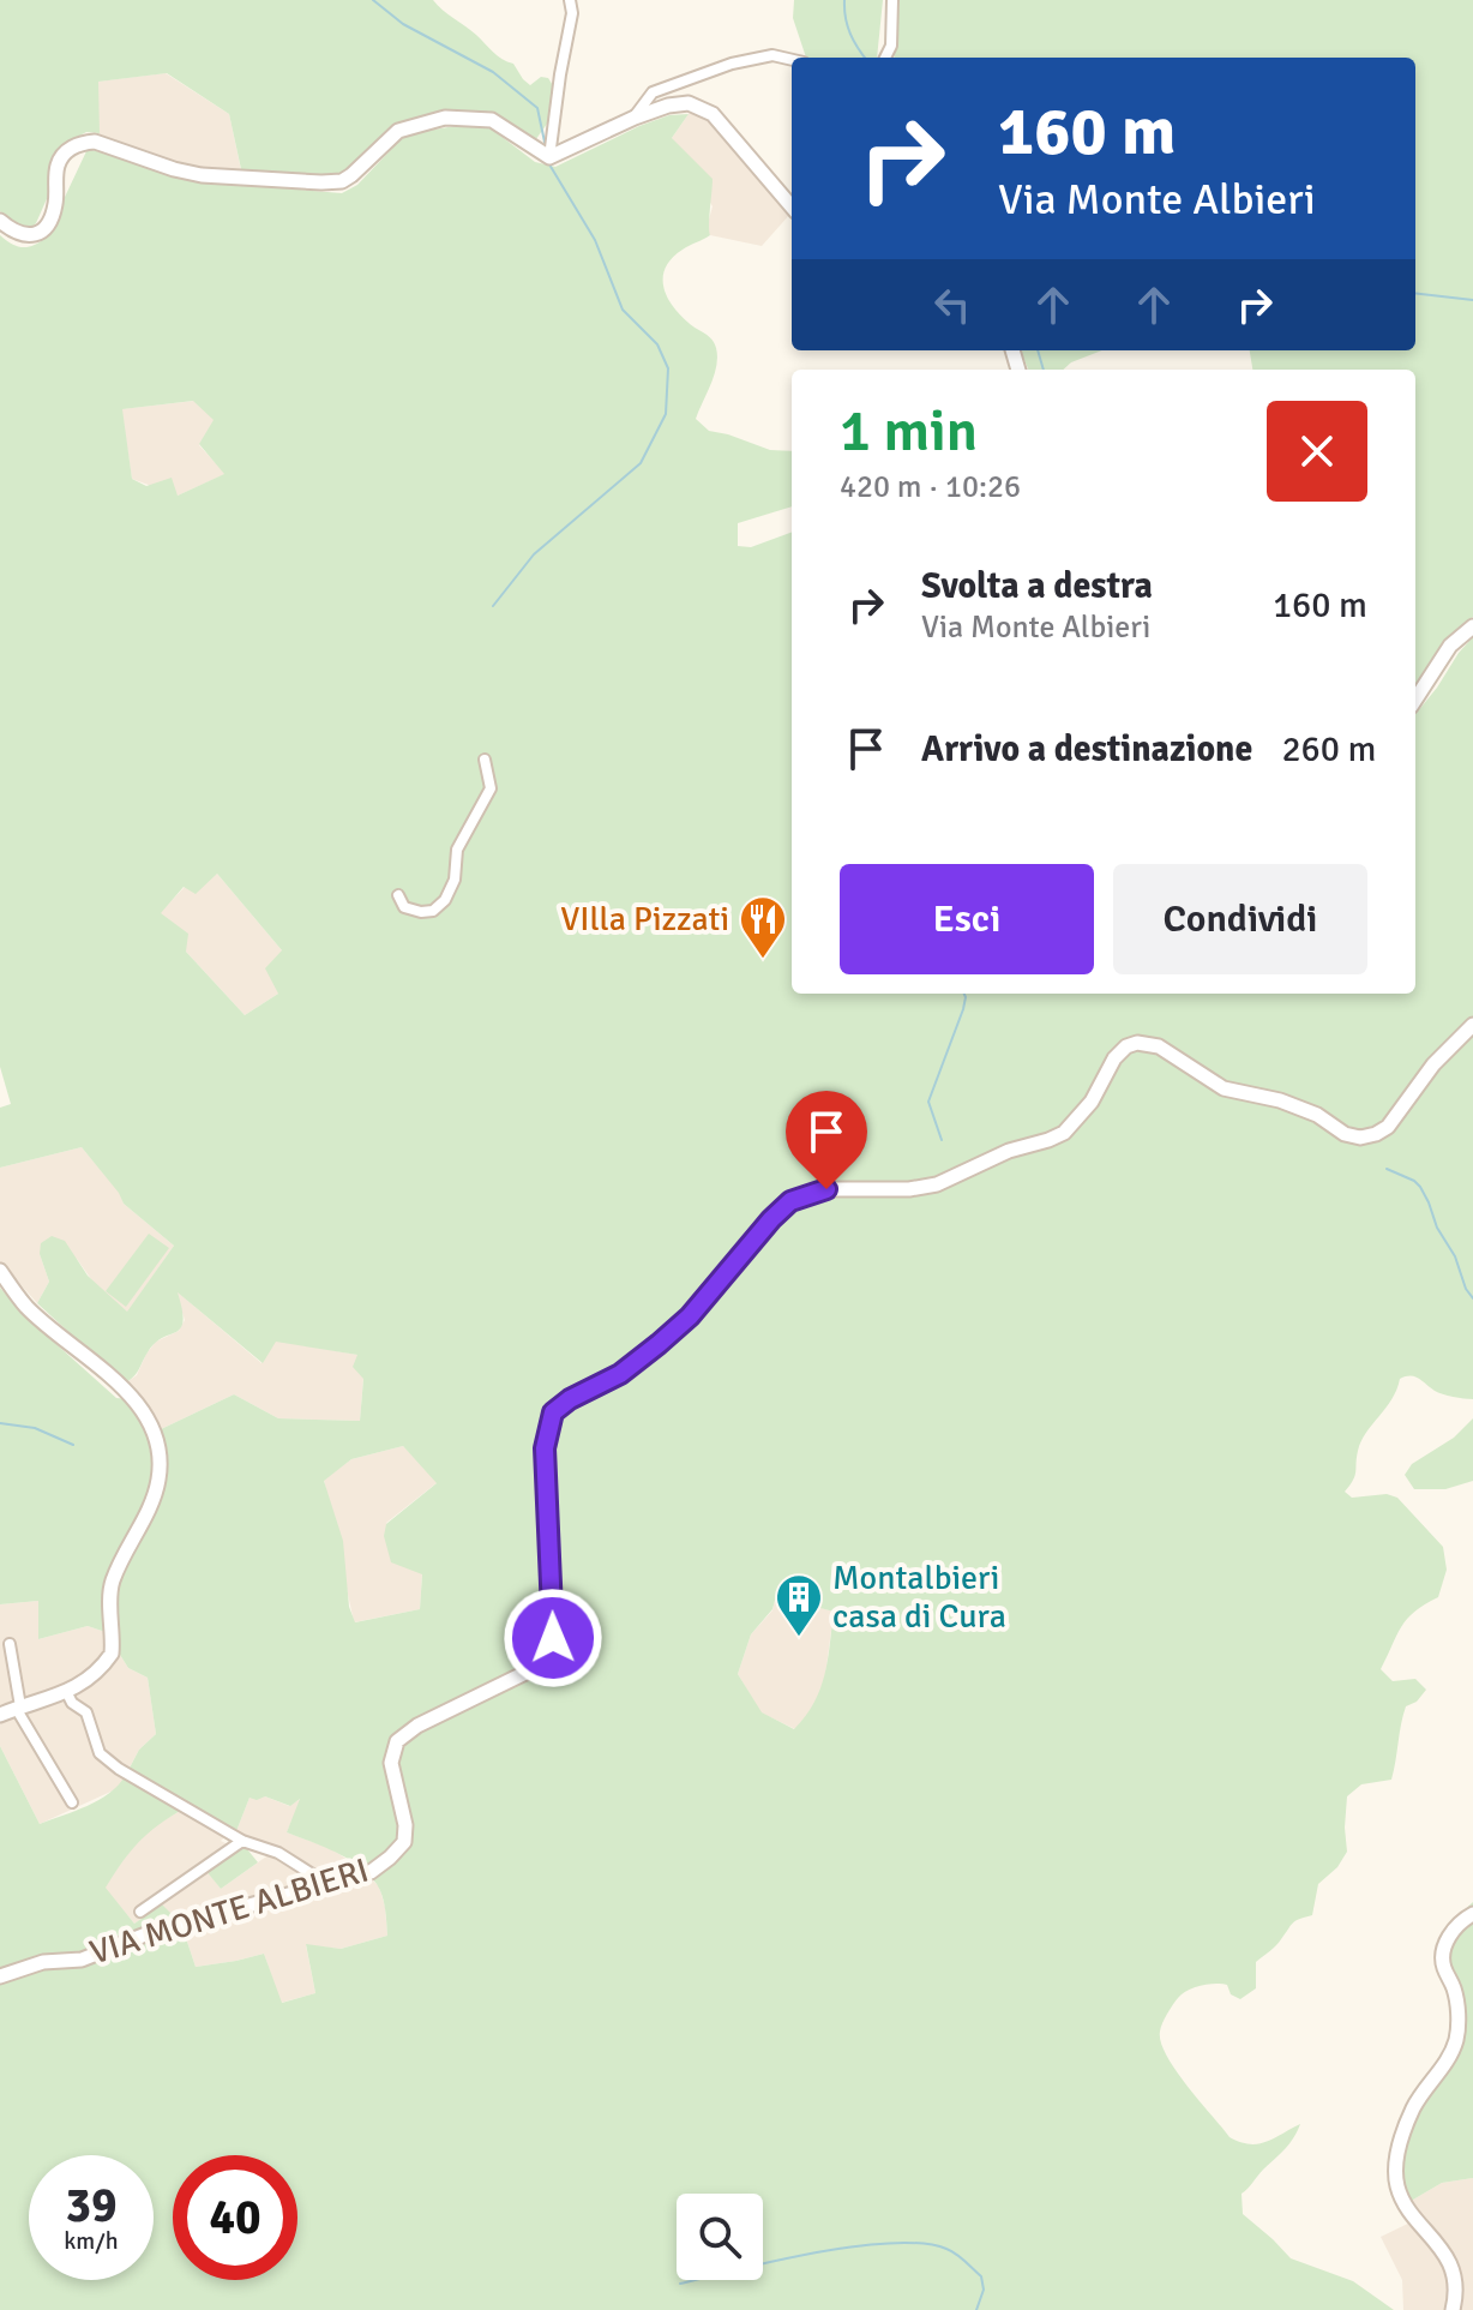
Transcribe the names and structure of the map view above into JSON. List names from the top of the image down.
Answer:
{
  "streets": {
    "street": ["VIA MONTE ALBIERI"]
  },
  "places": {
    "restaurant": ["VIlla Pizzati"],
    "building": ["Montalbieri casa di Cura"]
  },
  "page": {
    "turn": ["160 m", "Via Monte Albieri"],
    "heading": ["1 min", "420 m · 10:26"],
    "list": [
      {
        "name": "Svolta a destra",
        "note": "Via Monte Albieri",
        "value": "160 m"
      },
      {
        "name": "Arrivo a destinazione",
        "value": "260 m"
      }
    ],
    "buttons": ["Esci", "Condividi"],
    "speed": "39 km/h",
    "limit": "40"
  }
}
